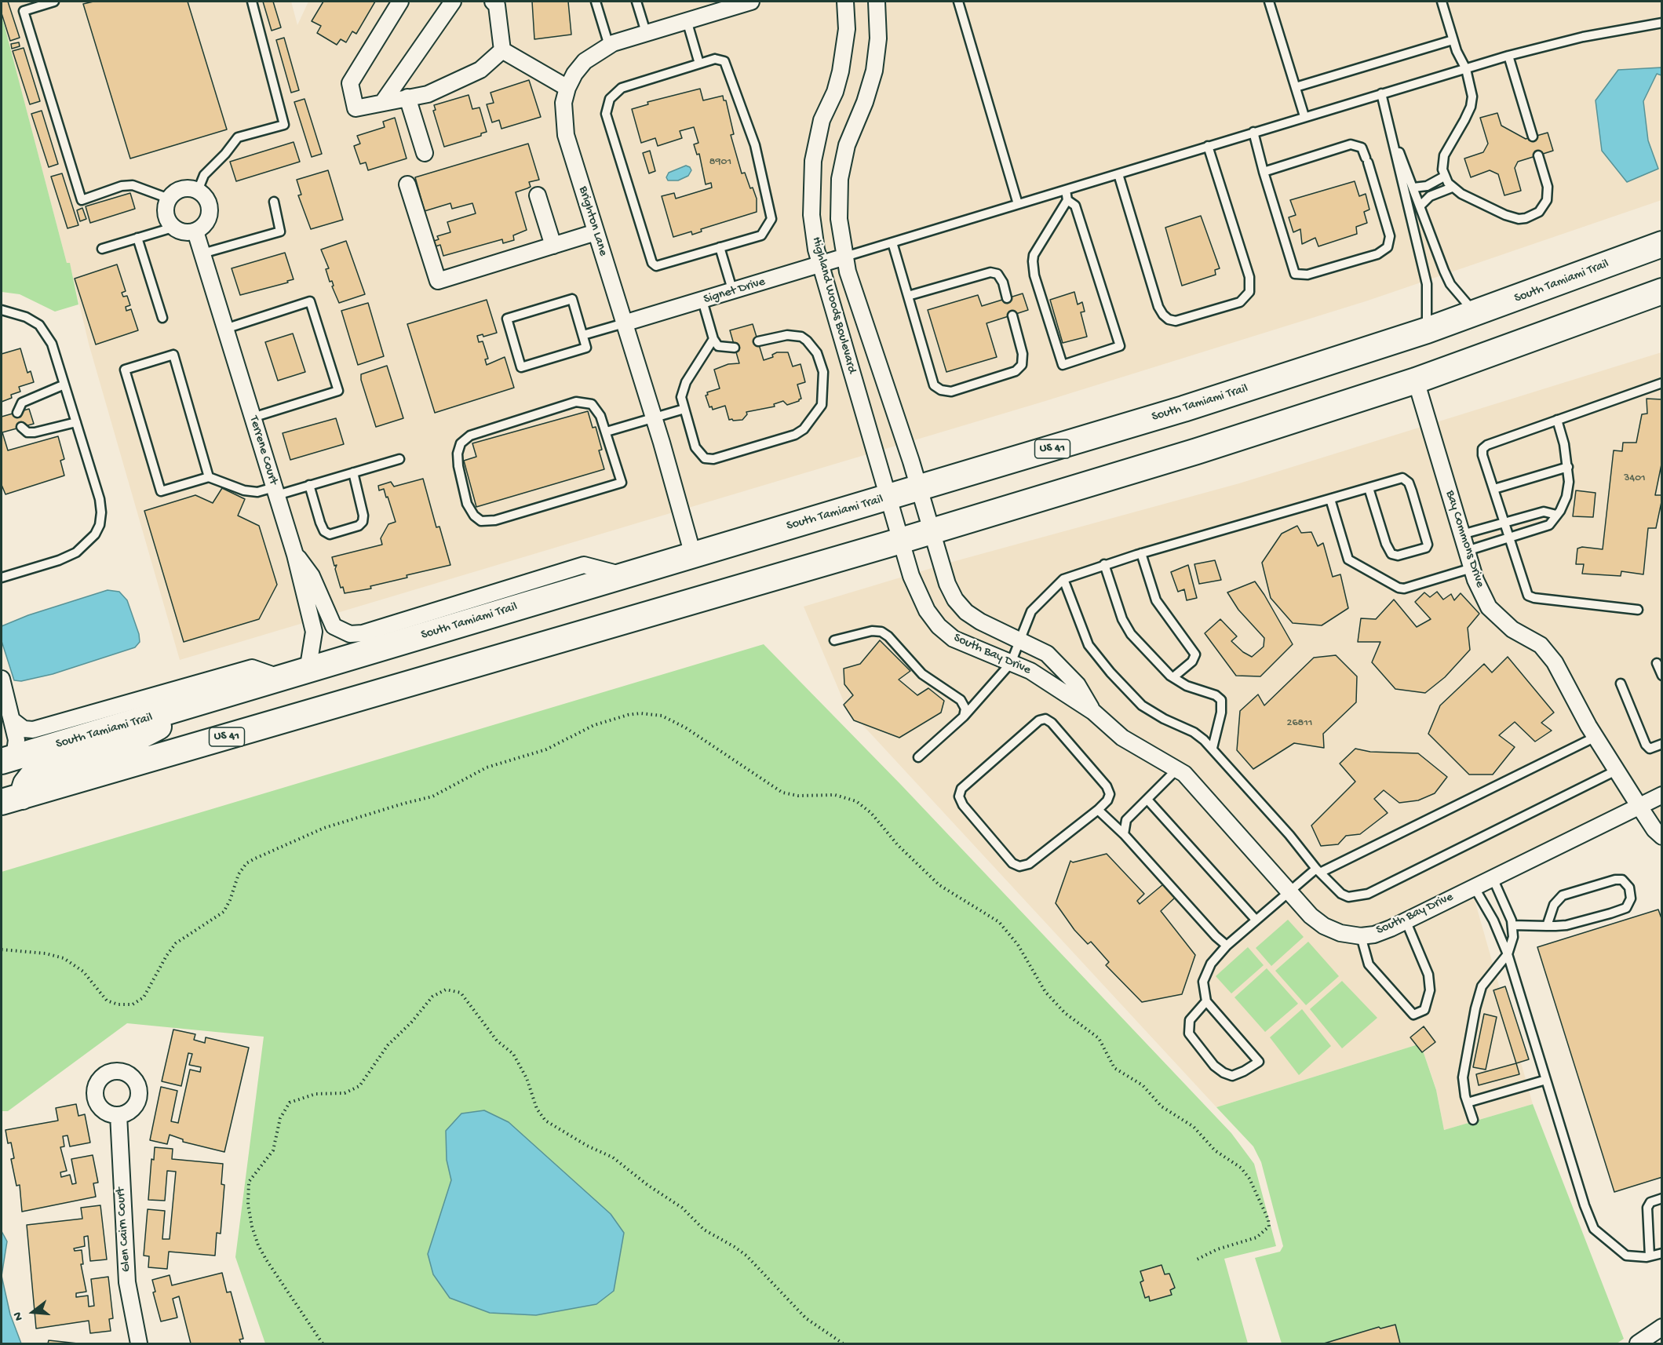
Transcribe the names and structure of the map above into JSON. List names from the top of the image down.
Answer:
{
  "streets": {
    "main road": ["South Tamiami Trail", "US 41"],
    "street": [
      "Brighton Lane",
      "Signet Drive",
      "Highland Woods Boulevard",
      "Terrene Court",
      "Bay Commons Drive",
      "South Bay Drive",
      "Glen Cairn Court"
    ]
  },
  "crossings": [
    ["Brighton Lane", "South Tamiami Trail"],
    ["Brighton Lane", "Signet Drive"],
    ["South Tamiami Trail", "Highland Woods Boulevard"],
    ["South Tamiami Trail", "Terrene Court"],
    ["South Tamiami Trail", "South Bay Drive"],
    ["Signet Drive", "Highland Woods Boulevard"],
    ["Highland Woods Boulevard", "South Bay Drive"],
    ["US 41", "Bay Commons Drive"],
    ["US 41", "South Bay Drive"],
    ["Bay Commons Drive", "South Bay Drive"]
  ],
  "house_numbers": ["8901", "3401", "26811"],
  "north": "left"
}
